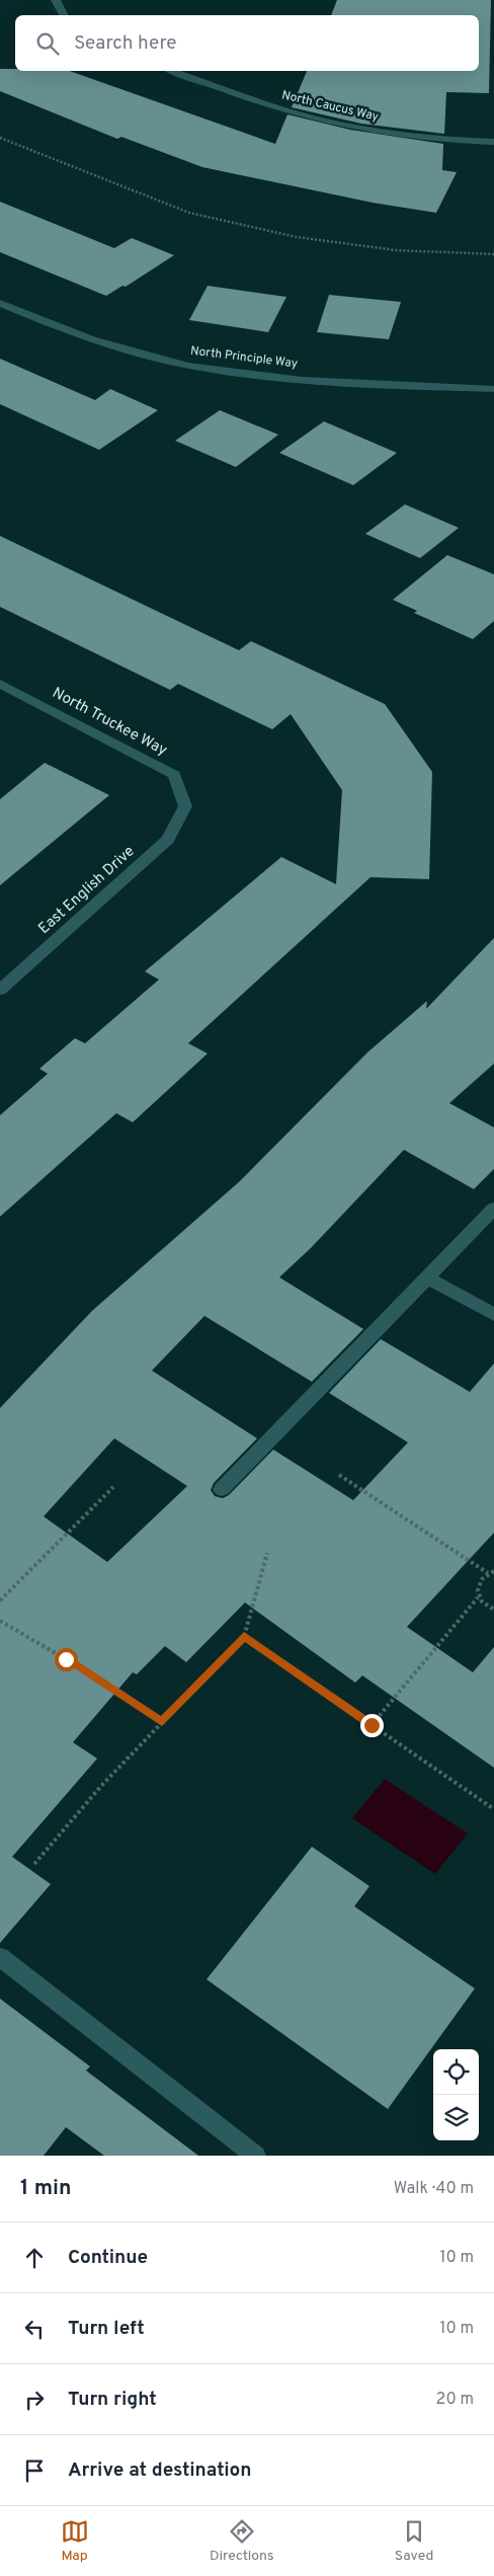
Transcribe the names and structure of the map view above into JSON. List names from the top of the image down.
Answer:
{
  "streets": {
    "street": [
      "North Caucus Way",
      "North Principle Way",
      "North Truckee Way",
      "East English Drive"
    ]
  },
  "crossings": [
    ["North Truckee Way", "East English Drive"]
  ],
  "page": {
    "search": "Search here",
    "heading": ["1 min", "Walk · 40 m"],
    "list": [
      ["Continue", "10 m"],
      ["Turn left", "10 m"],
      ["Turn right", "20 m"],
      "Arrive at destination"
    ],
    "nav": ["Map", "Directions", "Saved"]
  }
}
